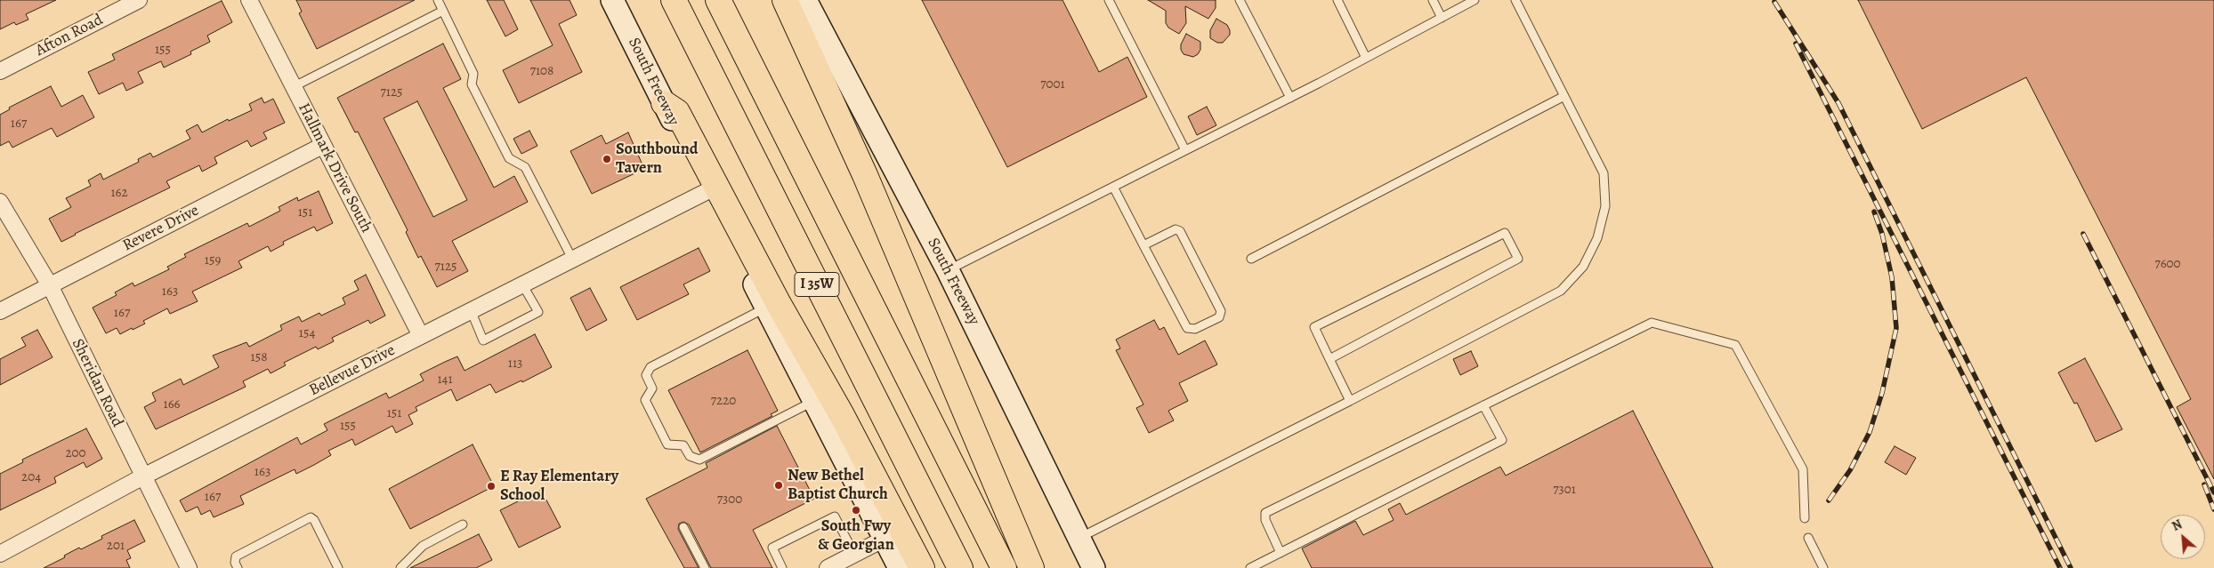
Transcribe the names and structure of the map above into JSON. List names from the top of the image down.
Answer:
{
  "streets": {
    "highway": ["I 35W"],
    "main road": ["South Freeway"],
    "street": [
      "Afton Road",
      "Hallmark Drive South",
      "Revere Drive",
      "Bellevue Drive",
      "Sheridan Road"
    ]
  },
  "crossings": [
    ["South Freeway", "Bellevue Drive"],
    ["Hallmark Drive South", "Revere Drive"],
    ["Hallmark Drive South", "Bellevue Drive"],
    ["Revere Drive", "Sheridan Road"],
    ["Bellevue Drive", "Sheridan Road"]
  ],
  "places": [
    "Southbound Tavern",
    "New Bethel Baptist Church",
    "E Ray Elementary School",
    "South Fwy & Georgian"
  ],
  "house_numbers": [
    "155",
    "7108",
    "7001",
    "7125",
    "167",
    "162",
    "151",
    "159",
    "7600",
    "7125",
    "163",
    "167",
    "154",
    "158",
    "113",
    "141",
    "7220",
    "166",
    "151",
    "155",
    "200",
    "163",
    "204",
    "7301",
    "167",
    "7300",
    "201"
  ],
  "north": "top left"
}
